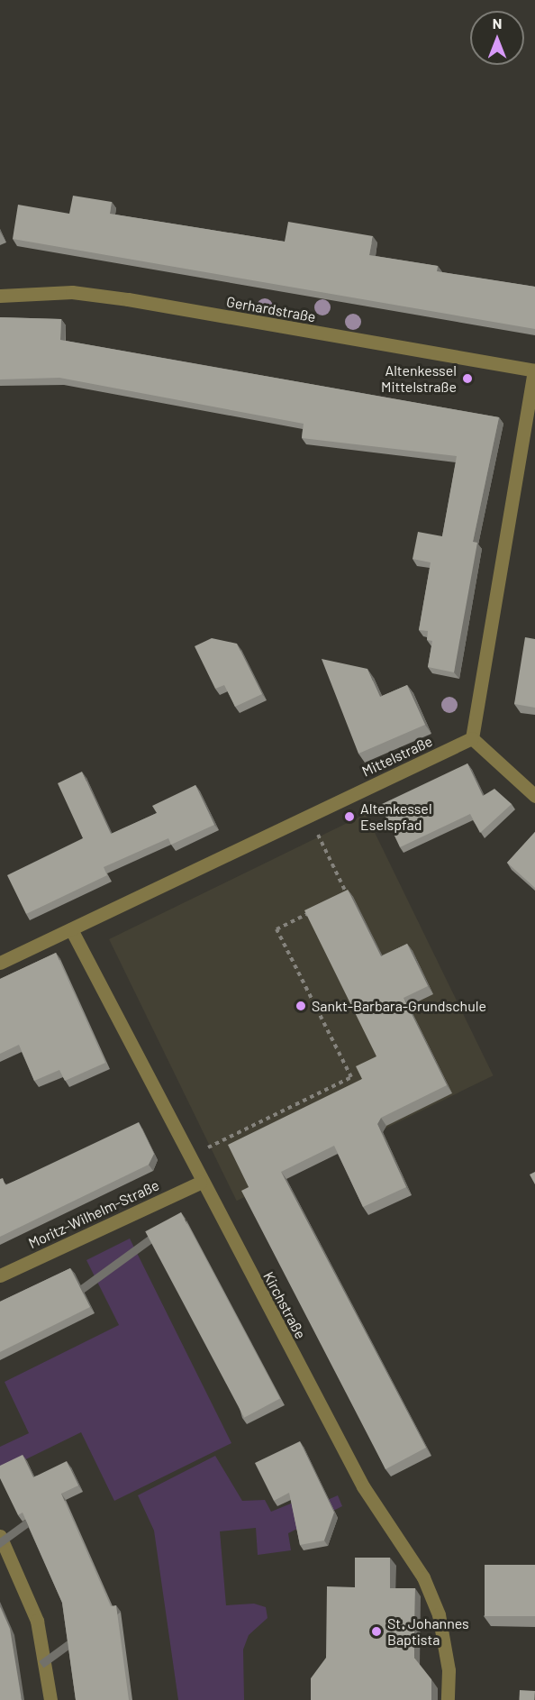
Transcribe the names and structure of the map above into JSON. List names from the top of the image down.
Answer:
{
  "streets": {
    "street": [
      "Gerhardstraße",
      "Mittelstraße",
      "Moritz-Wilhelm-Straße",
      "Kirchstraße"
    ]
  },
  "crossings": [
    ["Mittelstraße", "Kirchstraße"],
    ["Moritz-Wilhelm-Straße", "Kirchstraße"]
  ],
  "places": [
    "Altenkessel Mittelstraße",
    "Altenkessel Eselspfad",
    "Sankt-Barbara-Grundschule",
    "St. Johannes Baptista"
  ],
  "north": "top"
}
